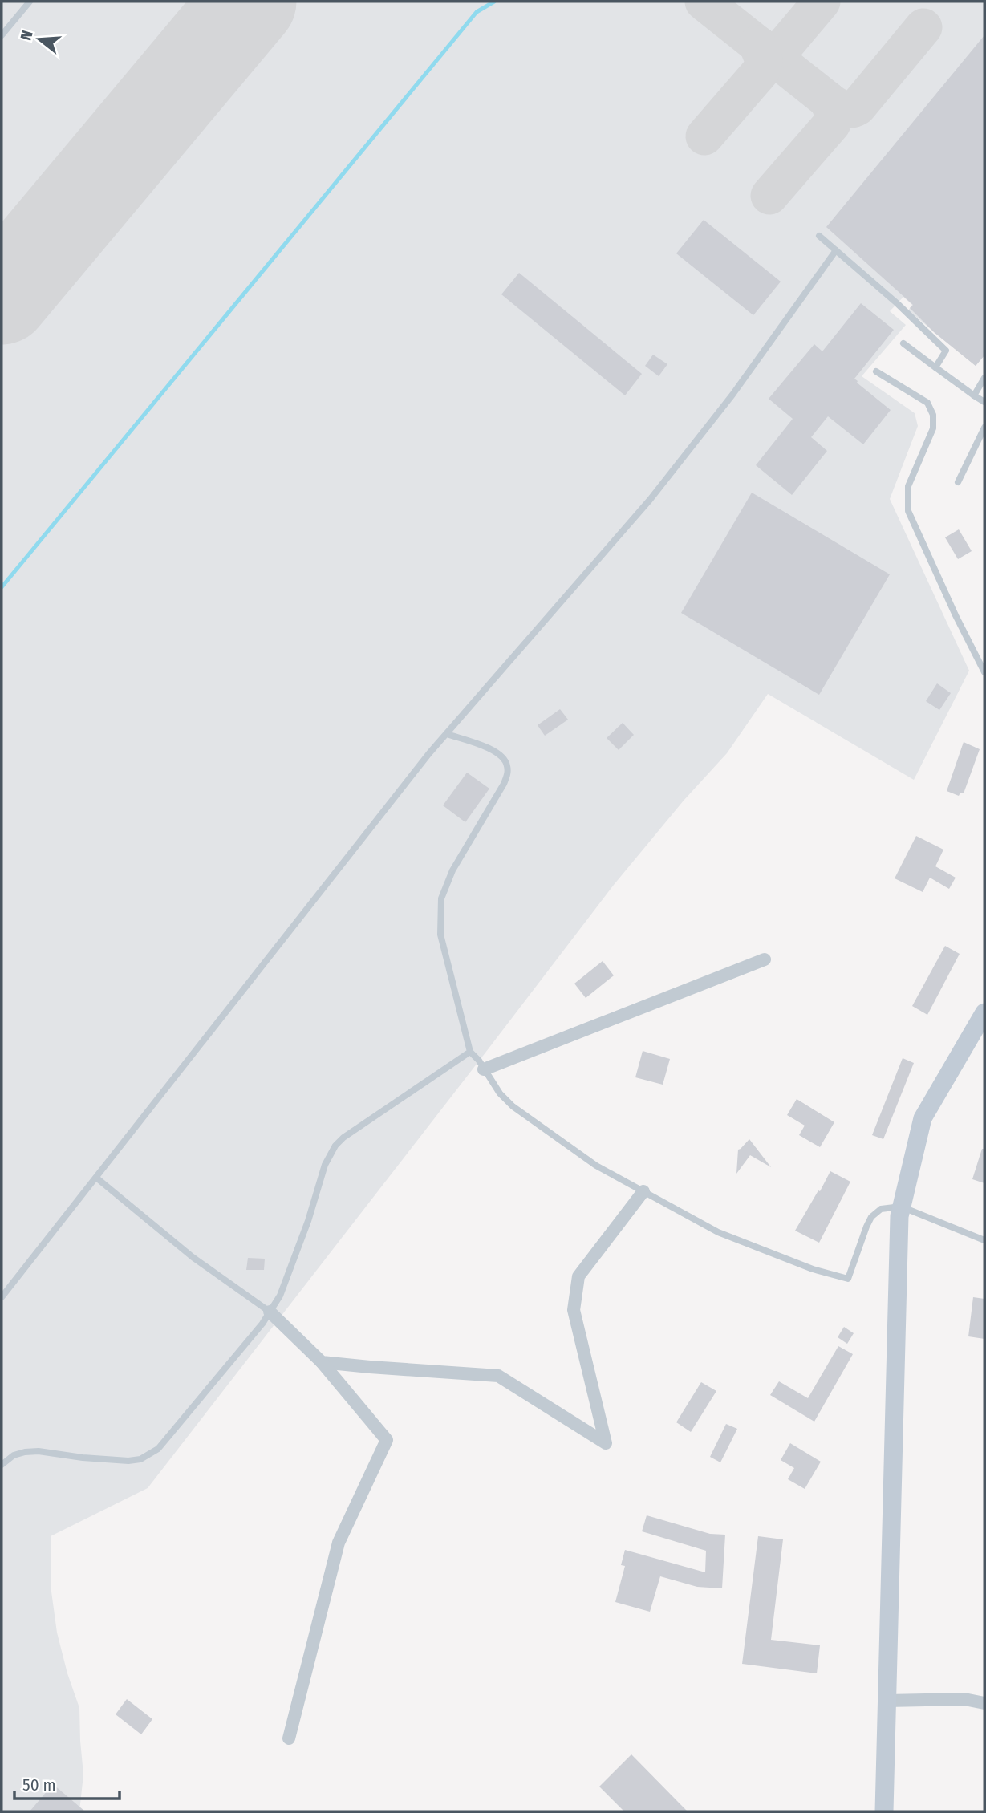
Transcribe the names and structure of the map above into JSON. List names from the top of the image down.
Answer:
{
  "scale_bar": "50 m",
  "north": "left"
}
